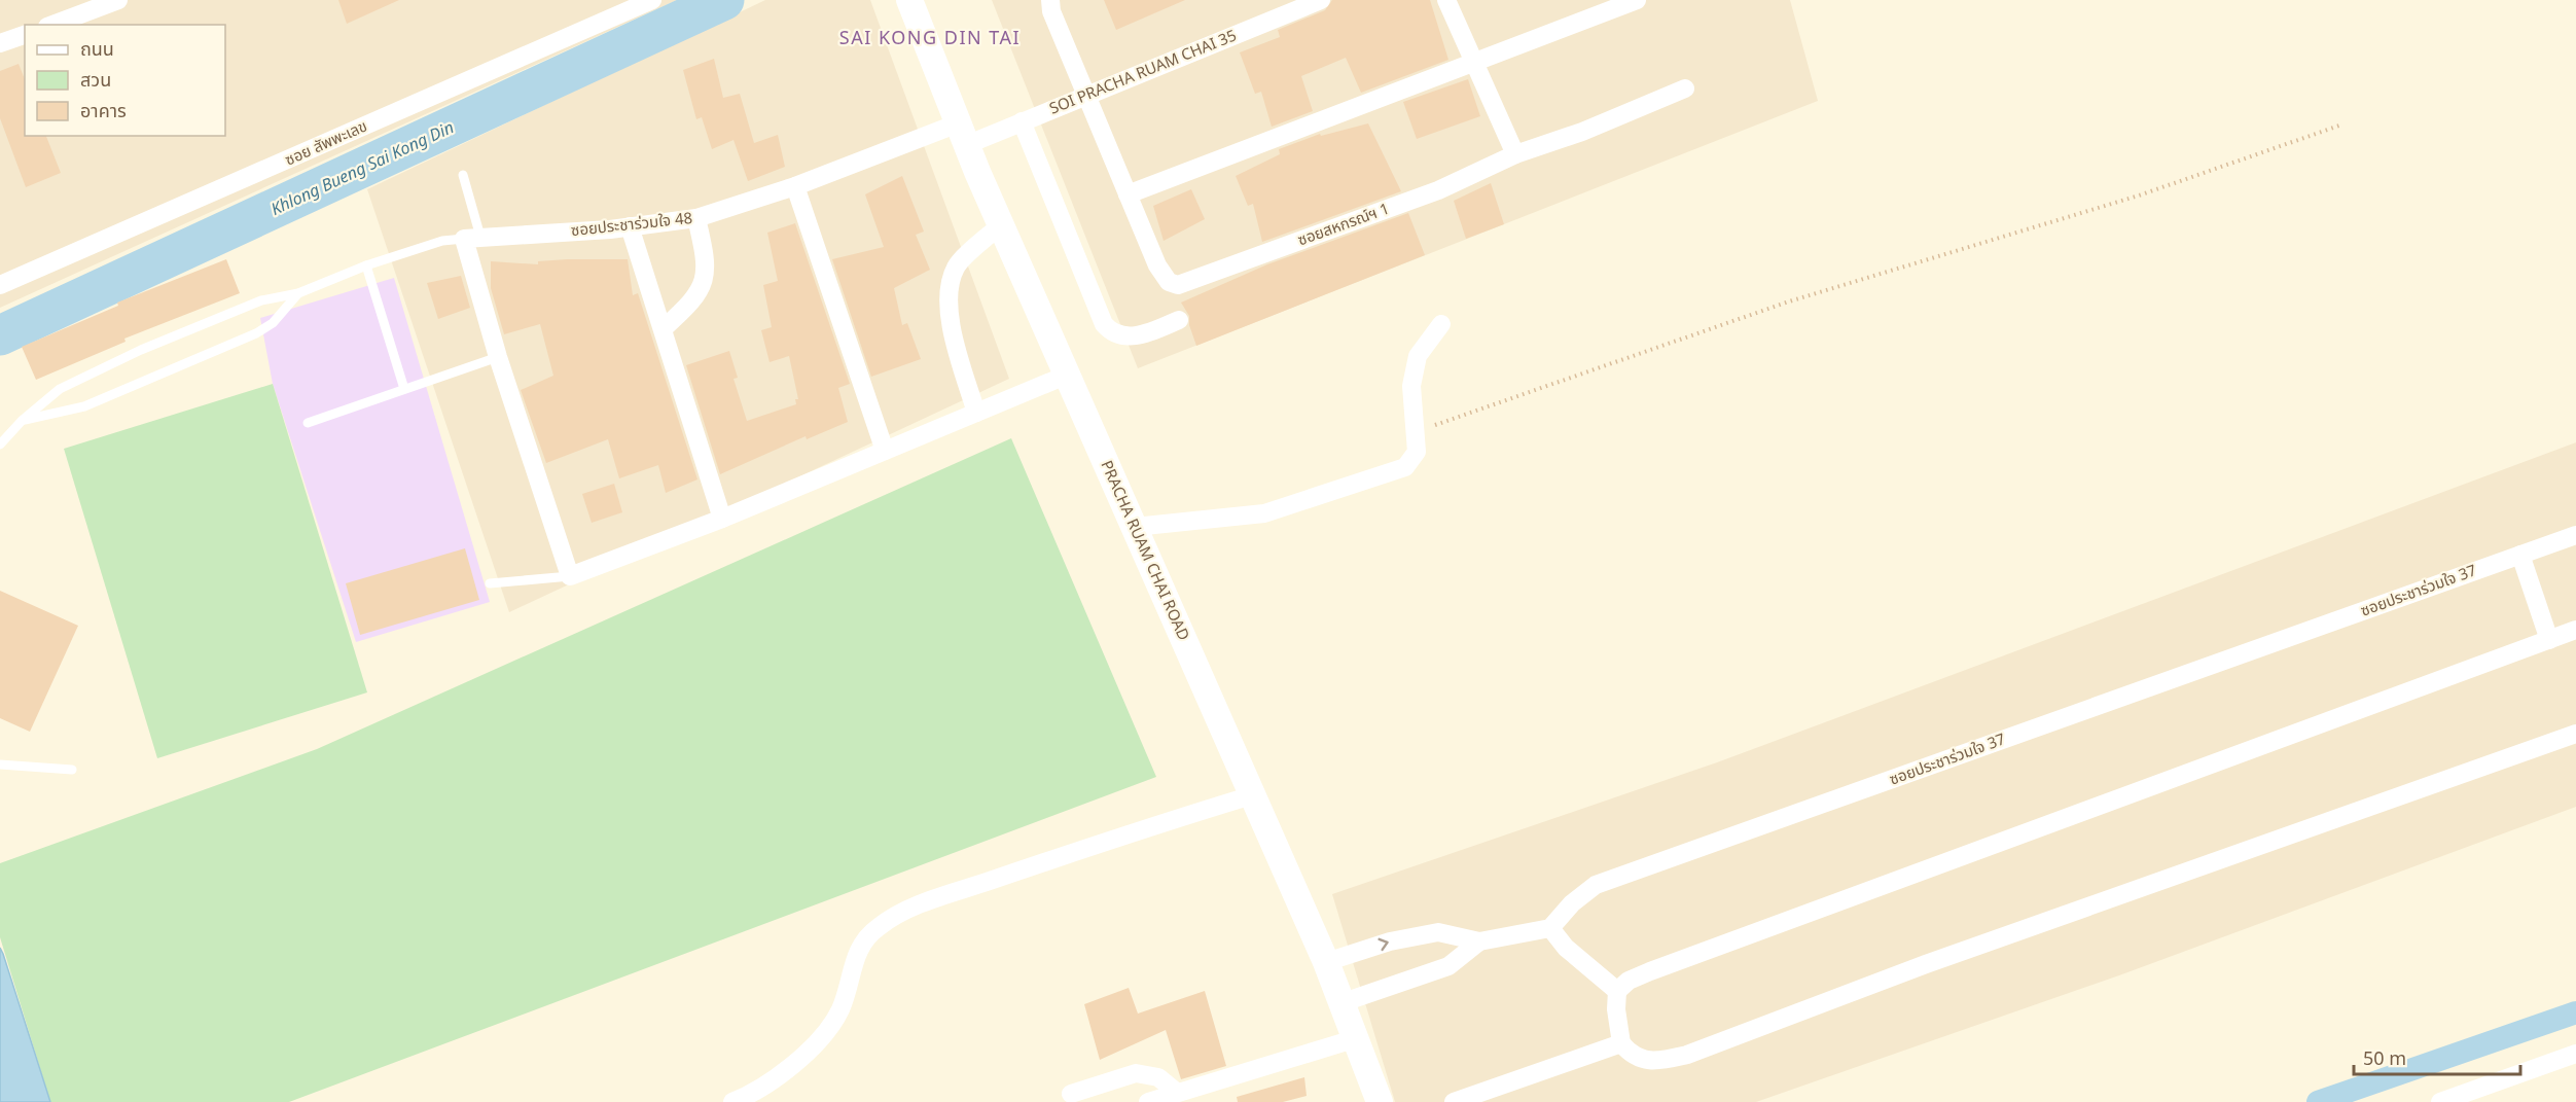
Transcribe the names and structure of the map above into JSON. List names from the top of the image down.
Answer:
{
  "streets": {
    "main road": ["PRACHA RUAM CHAI ROAD"],
    "street": [
      "SOI PRACHA RUAM CHAI 35",
      "ซอย สัพพะเลข",
      "ซอยประชาร่วมใจ 48",
      "ซอยสหกรณ์ฯ 1",
      "ซอยประชาร่วมใจ 37"
    ]
  },
  "crossings": [
    ["SOI PRACHA RUAM CHAI 35", "ซอยประชาร่วมใจ 48"],
    ["SOI PRACHA RUAM CHAI 35", "PRACHA RUAM CHAI ROAD"],
    ["ซอยประชาร่วมใจ 48", "PRACHA RUAM CHAI ROAD"]
  ],
  "districts": ["SAI KONG DIN TAI"],
  "water": ["Khlong Bueng Sai Kong Din"],
  "legend": ["ถนน", "สวน", "อาคาร"],
  "scale_bar": "50 m"
}
